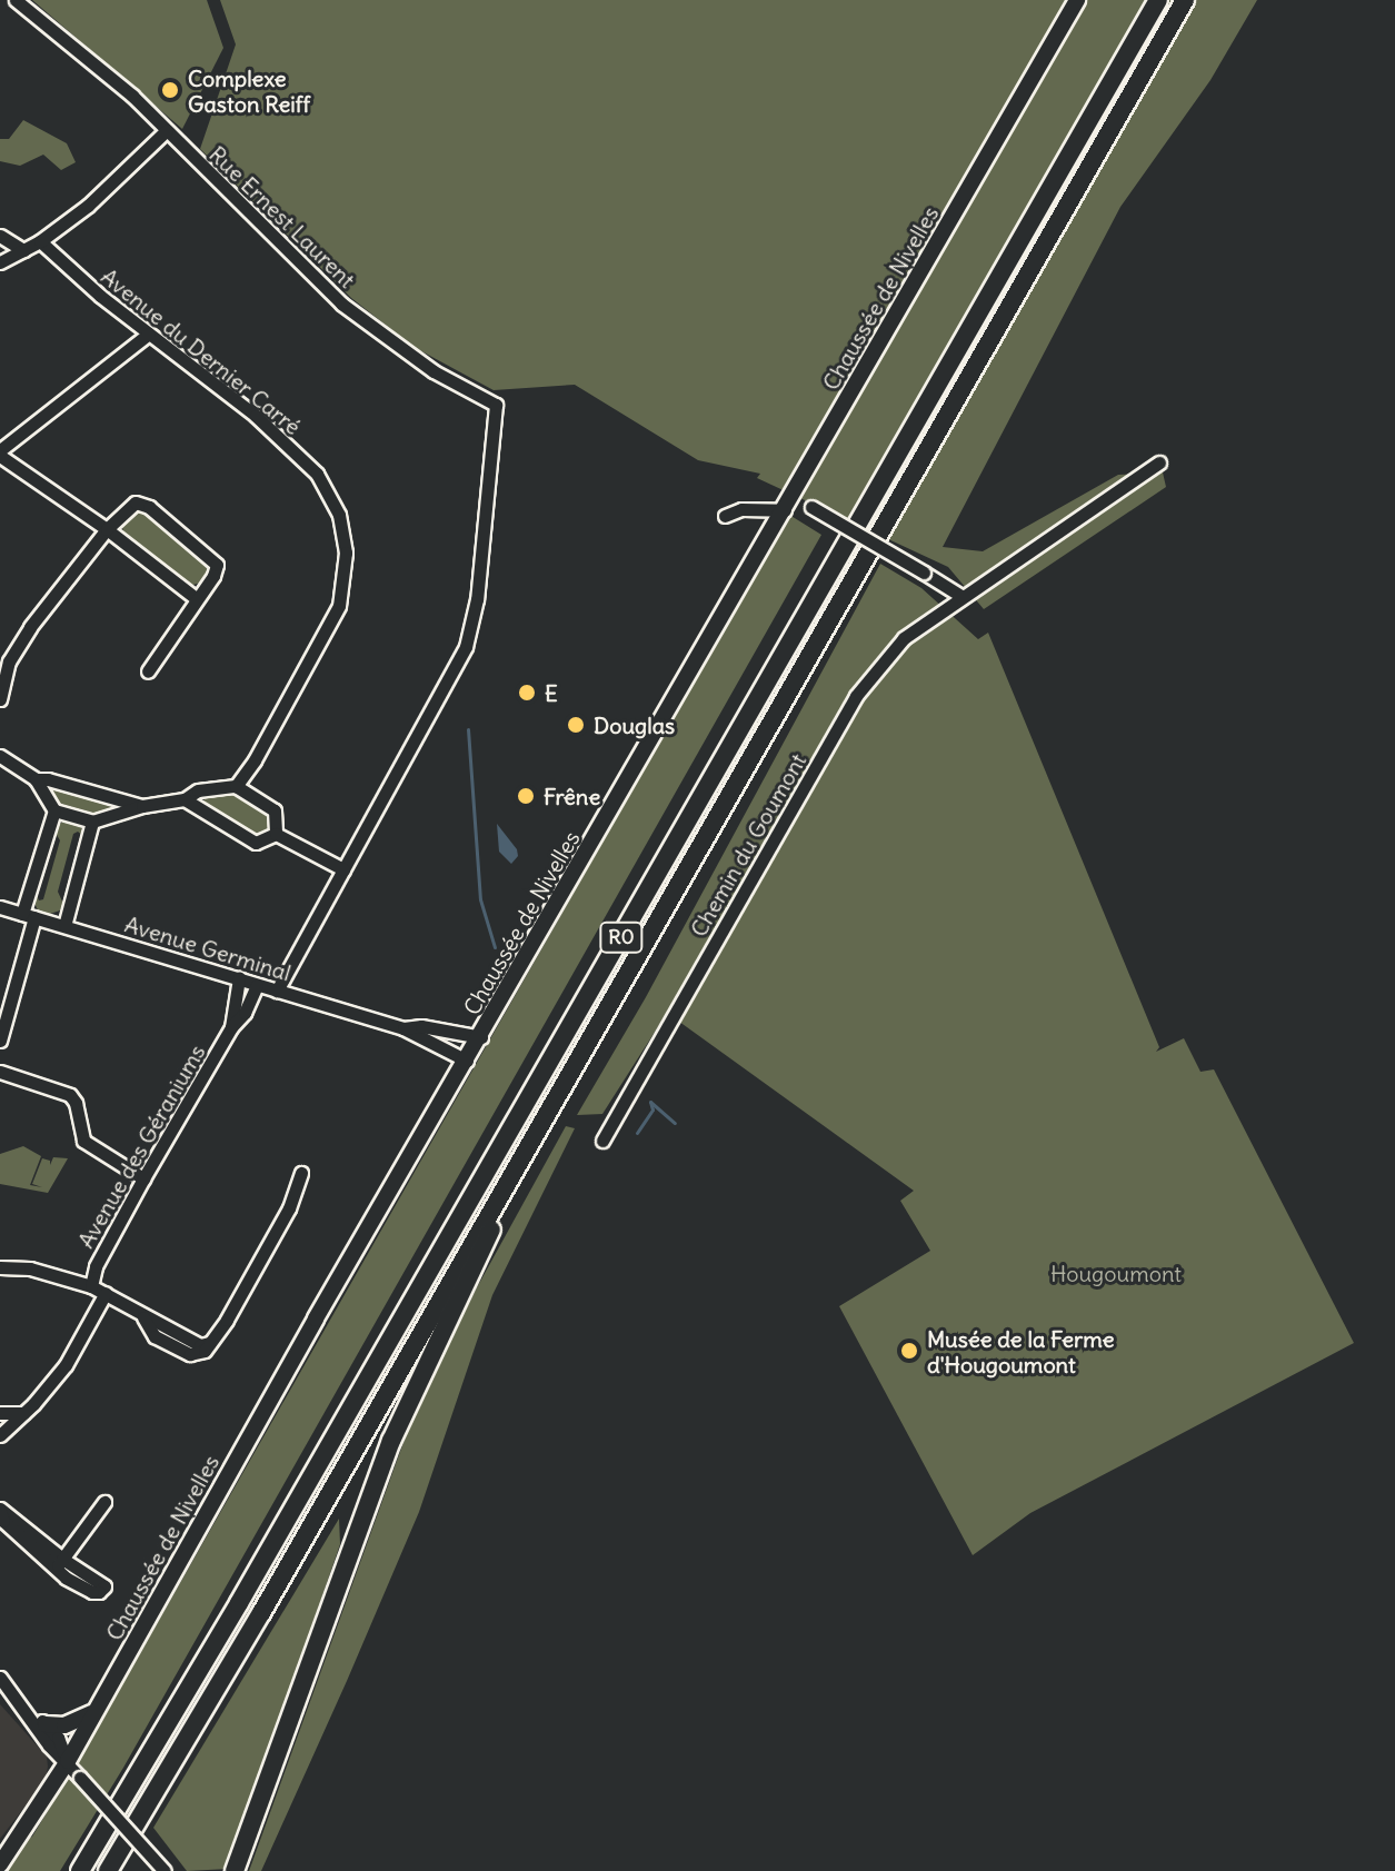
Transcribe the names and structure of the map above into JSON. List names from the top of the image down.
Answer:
{
  "streets": {
    "highway": ["R0"],
    "main road": ["Chaussée de Nivelles"],
    "street": [
      "Rue Ernest Laurent",
      "Avenue du Dernier Carré",
      "Chemin du Goumont",
      "Avenue Germinal",
      "Avenue des Géraniums"
    ]
  },
  "crossings": [
    ["Chaussée de Nivelles", "Avenue Germinal"],
    ["Avenue Germinal", "Avenue des Géraniums"]
  ],
  "parks": ["Hougoumont"],
  "places": [
    "Complexe Gaston Reiff",
    "E",
    "Douglas",
    "Frêne",
    "Musée de la Ferme d'Hougoumont"
  ]
}
